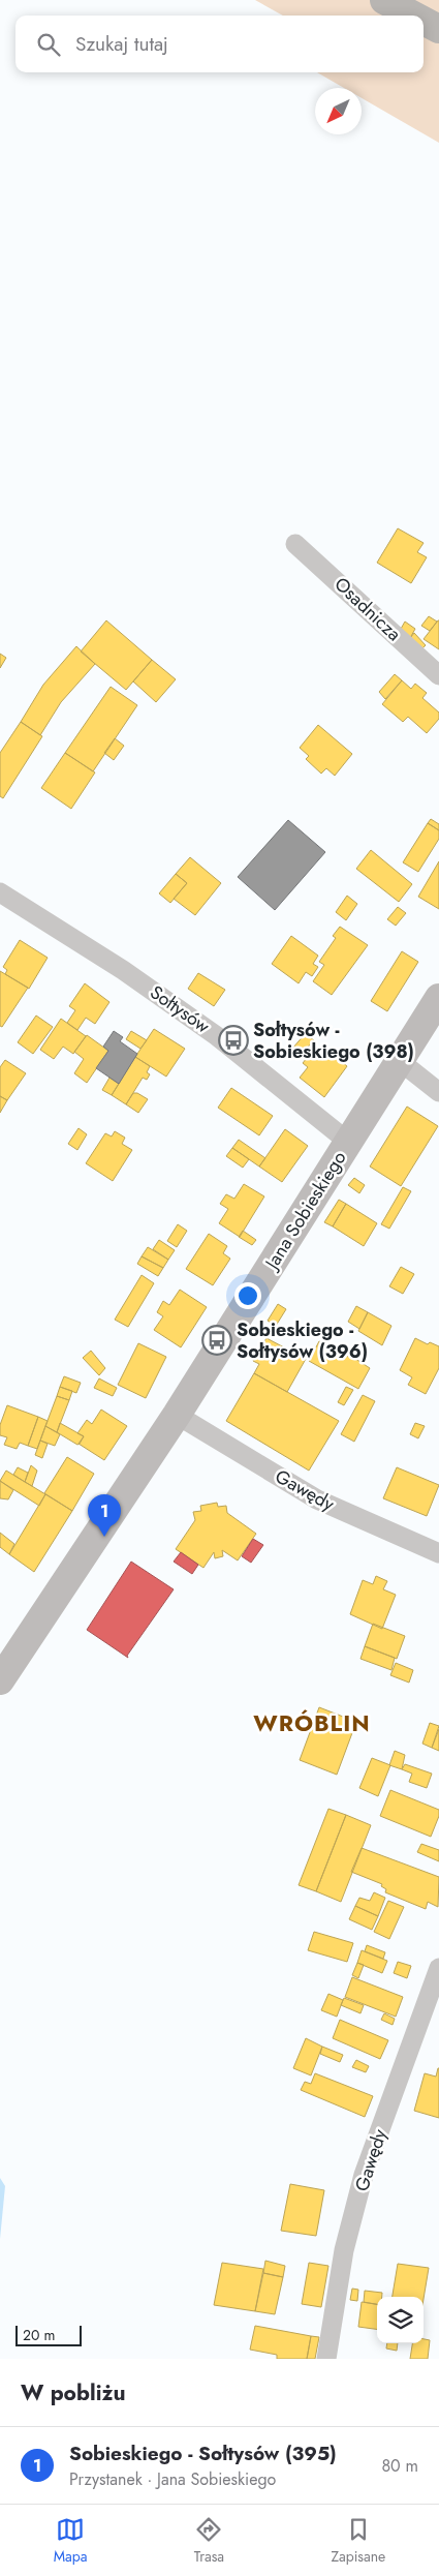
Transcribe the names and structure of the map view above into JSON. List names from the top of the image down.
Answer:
{
  "streets": {
    "street": [
      "Osadnicza",
      "Sołtysów",
      "Jana Sobieskiego",
      "Gawędy"
    ]
  },
  "crossings": [
    ["Sołtysów", "Jana Sobieskiego"],
    ["Jana Sobieskiego", "Gawędy"]
  ],
  "districts": ["WRÓBLIN"],
  "places": {
    "bus stop": ["Sołtysów - Sobieskiego (398)", "Sobieskiego - Sołtysów (396)"]
  },
  "scale_bar": "20 m",
  "north": "bottom left",
  "page": {
    "search": "Szukaj tutaj",
    "pins": "1",
    "scale": "20 m",
    "heading": "W pobliżu",
    "list": [
      {
        "mark": "1",
        "name": "Sobieskiego - Sołtysów (395)",
        "note": "Przystanek · Jana Sobieskiego",
        "value": "80 m"
      }
    ],
    "nav": ["Mapa", "Trasa", "Zapisane"]
  }
}
